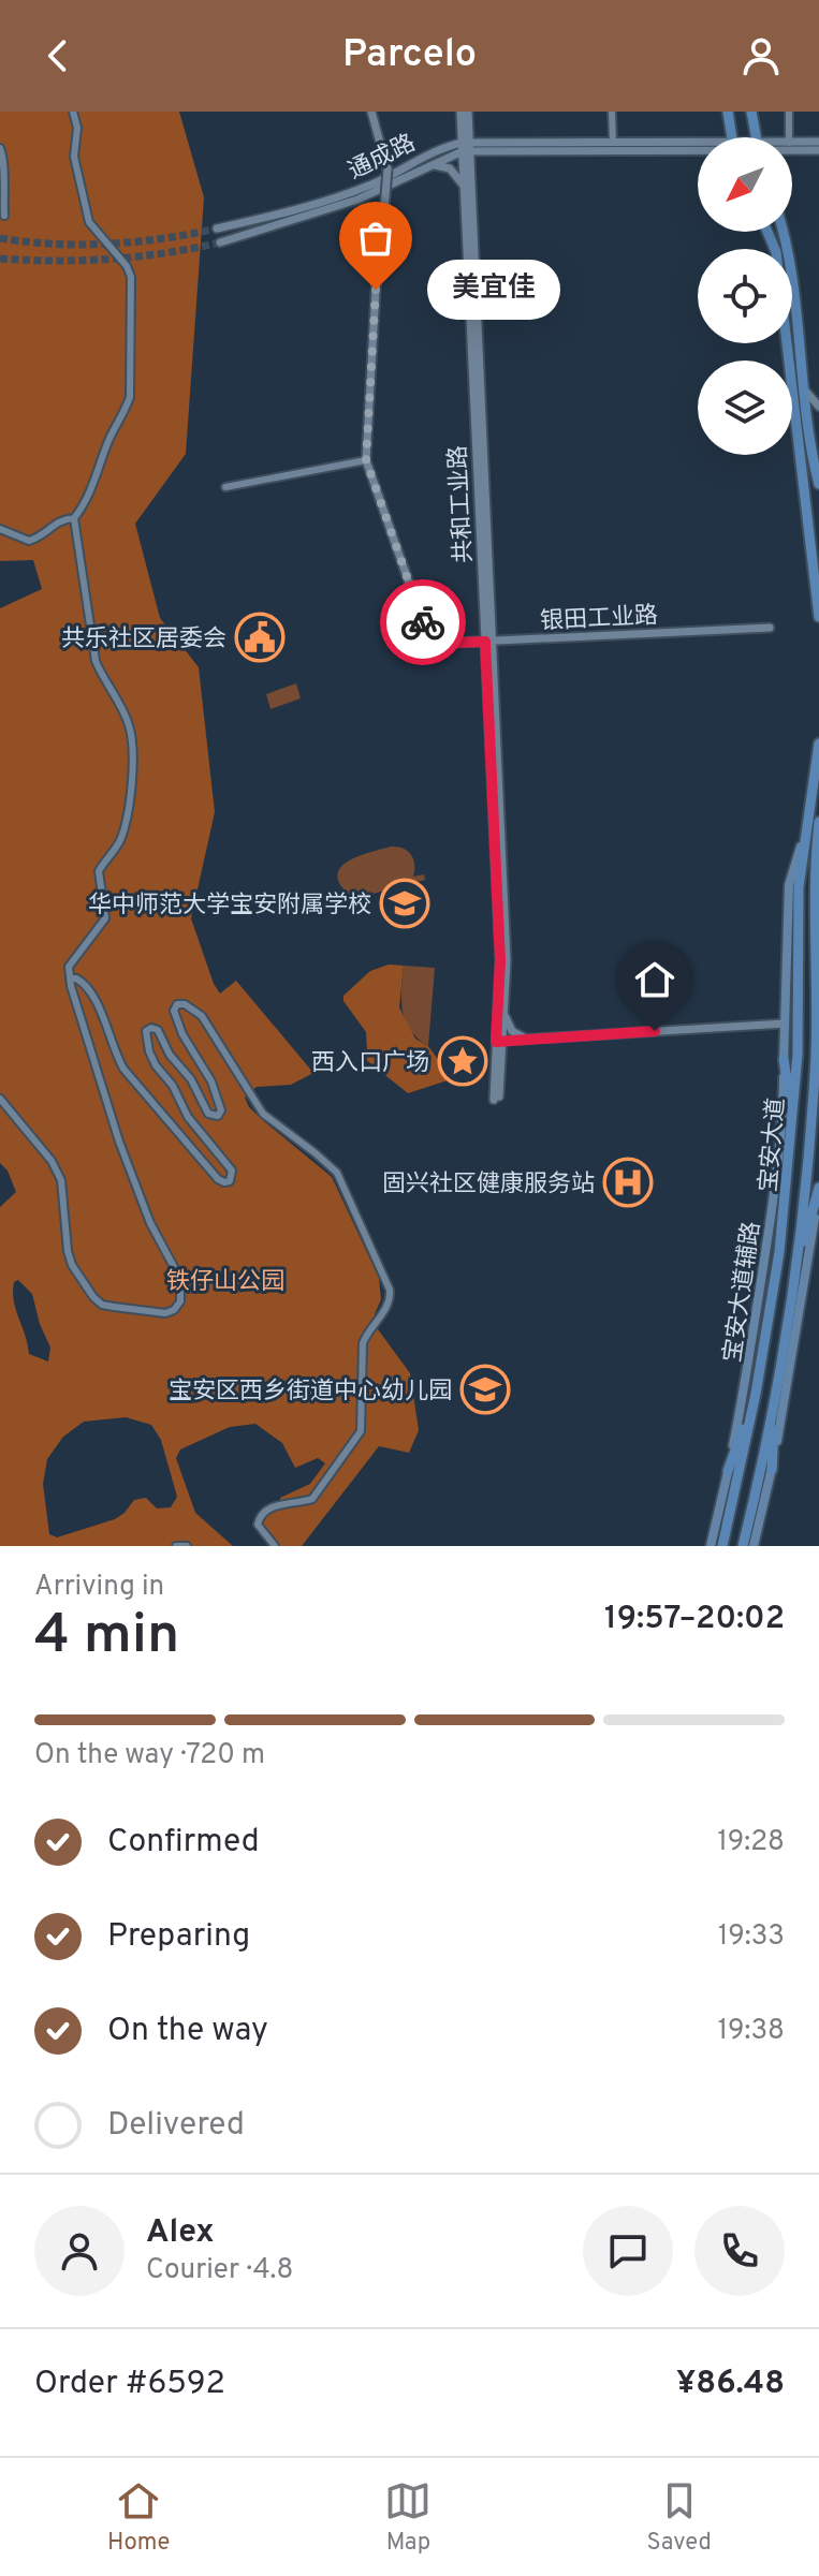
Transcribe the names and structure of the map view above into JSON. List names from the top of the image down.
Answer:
{
  "streets": {
    "main road": ["宝安大道", "宝安大道辅路"],
    "street": ["通成路", "共和工业路", "银田工业路"]
  },
  "crossings": [
    ["通成路", "共和工业路"],
    ["共和工业路", "银田工业路"],
    ["宝安大道", "宝安大道辅路"]
  ],
  "parks": ["铁仔山公园"],
  "places": {
    "other": ["美宜佳"],
    "public building": ["共乐社区居委会"],
    "school or university": ["华中师范大学宝安附属学校", "宝安区西乡街道中心幼儿园"],
    "place": ["西入口广场"],
    "hospital": ["固兴社区健康服务站"]
  },
  "north": "bottom left",
  "page": {
    "header": "Parcelo",
    "bubble": "美宜佳",
    "heading": ["4 min", "Arriving in", "19:57–20:02"],
    "panel": [
      "Alex",
      "Courier · 4.8",
      "Order #6592",
      "¥86.48"
    ],
    "bar": "On the way · 720 m",
    "list": [
      ["Confirmed", "19:28"],
      ["Preparing", "19:33"],
      ["On the way", "19:38"],
      "Delivered"
    ],
    "tabs": ["Home", "Map", "Saved"]
  }
}
